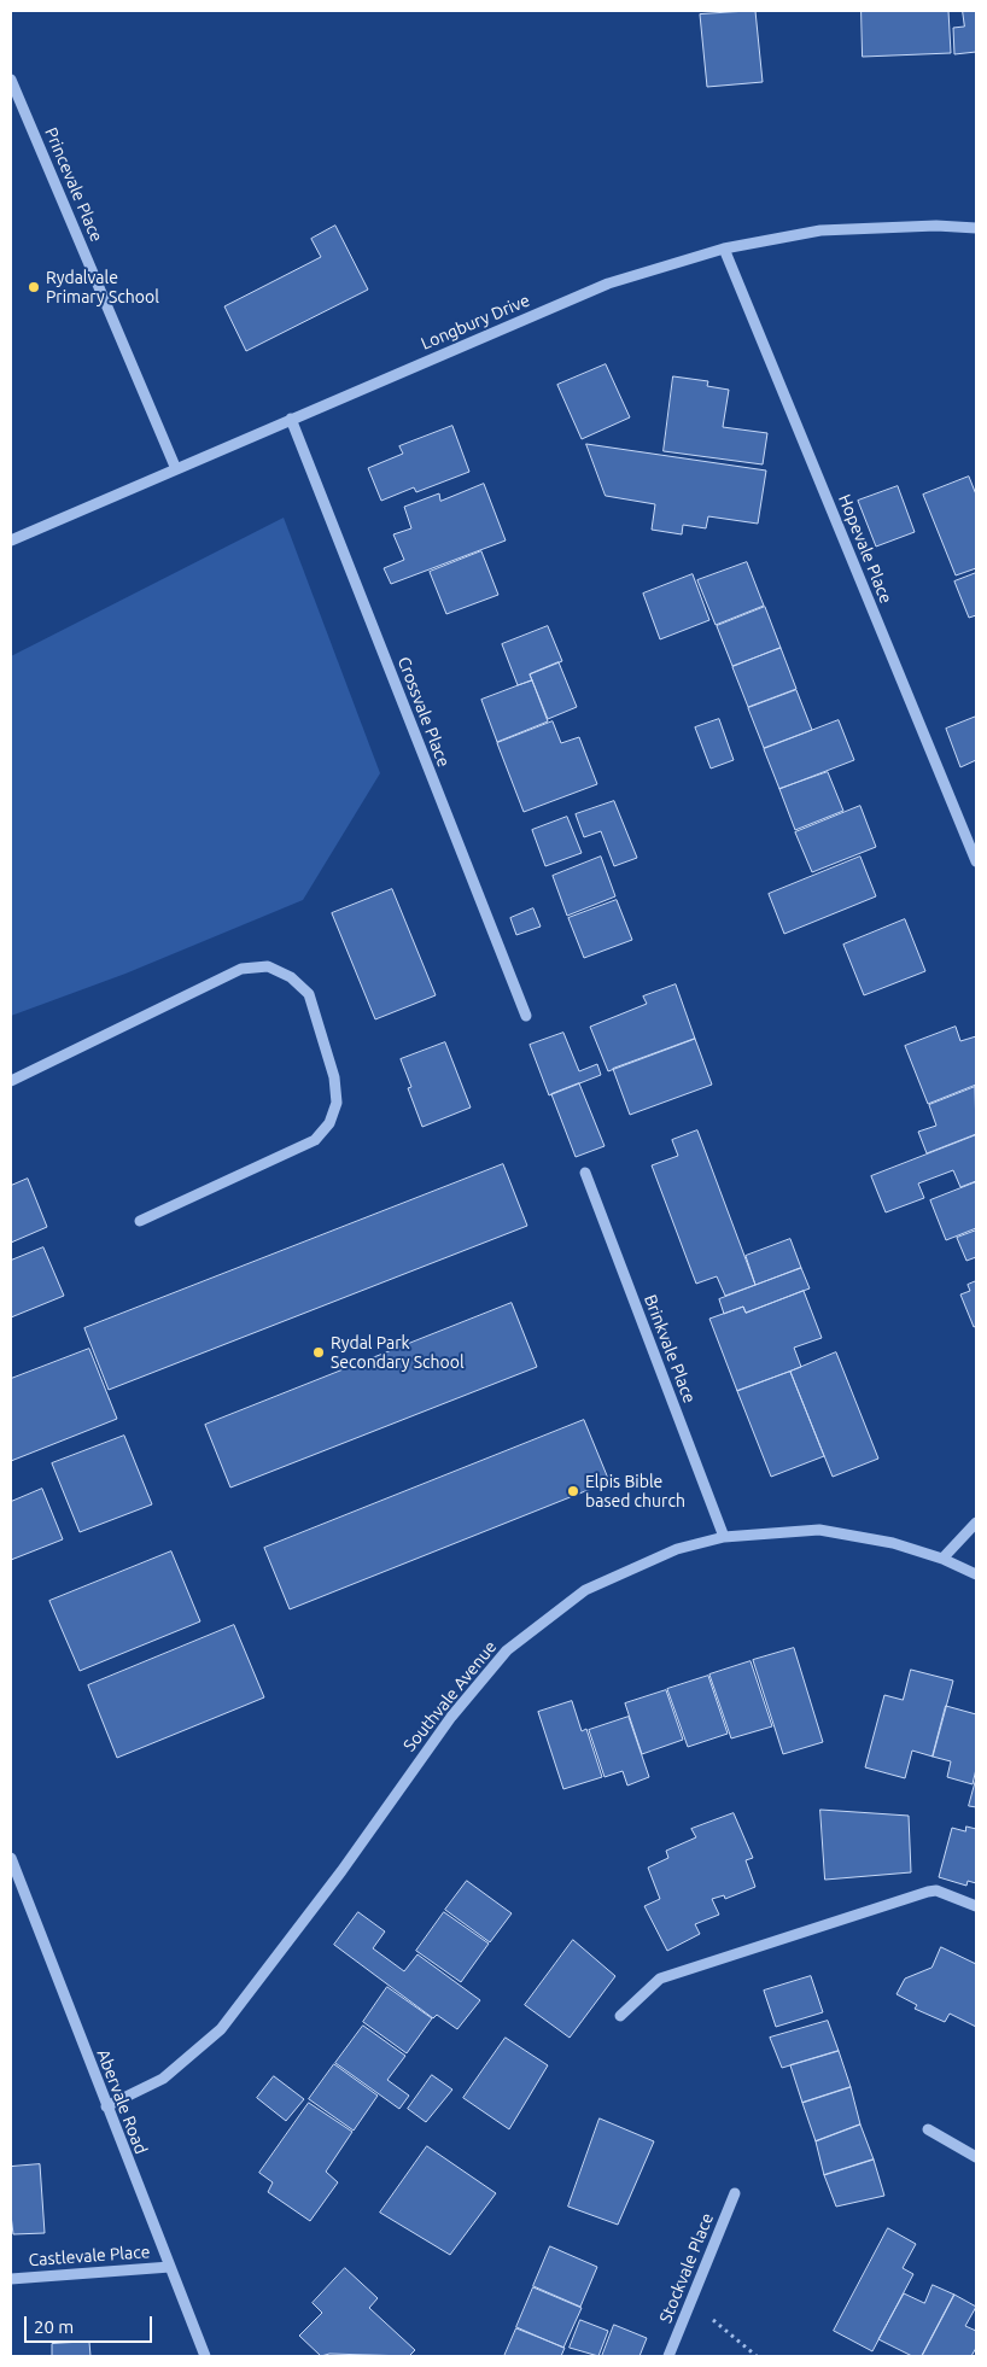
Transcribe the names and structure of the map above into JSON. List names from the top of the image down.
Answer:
{
  "streets": {
    "street": [
      "Princevale Place",
      "Longbury Drive",
      "Hopevale Place",
      "Crossvale Place",
      "Brinkvale Place",
      "Southvale Avenue",
      "Abervale Road",
      "Castlevale Place",
      "Stockvale Place"
    ]
  },
  "crossings": [
    ["Princevale Place", "Longbury Drive"],
    ["Longbury Drive", "Hopevale Place"],
    ["Longbury Drive", "Crossvale Place"],
    ["Brinkvale Place", "Southvale Avenue"],
    ["Southvale Avenue", "Abervale Road"],
    ["Abervale Road", "Castlevale Place"]
  ],
  "places": ["Rydalvale Primary School", "Rydal Park Secondary School", "Elpis Bible based church"],
  "scale_bar": "20 m"
}
